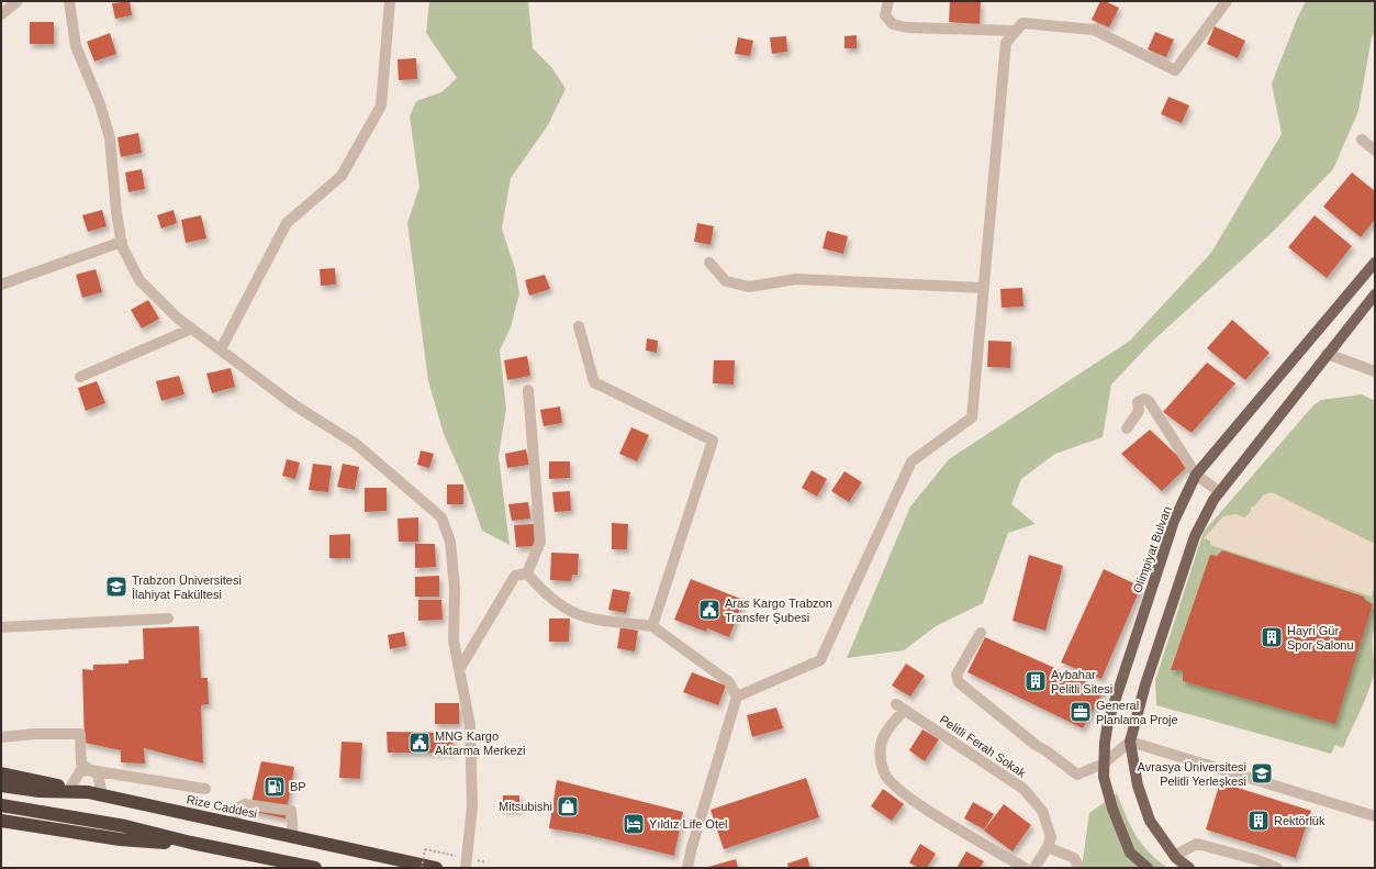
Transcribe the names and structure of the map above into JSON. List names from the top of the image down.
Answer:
{
  "streets": {
    "highway": ["Rize Caddesi"],
    "main road": ["Olimpiyat Bulvarı"],
    "street": ["Pelitli Ferah Sokak"]
  },
  "places": {
    "school or university": ["Trabzon Üniversitesi İlahiyat Fakültesi", "Avrasya Üniversitesi Pelitli Yerleşkesi"],
    "public building": ["Aras Kargo Trabzon Transfer Şubesi", "MNG Kargo Aktarma Merkezi"],
    "building": ["Hayri Gür Spor Salonu", "Aybahar Pelitli Sitesi", "Rektörlük"],
    "office": ["General Planlama Proje"],
    "fuel station": ["BP"],
    "shop": ["Mitsubishi"],
    "hotel": ["Yıldız Life Otel"]
  }
}
